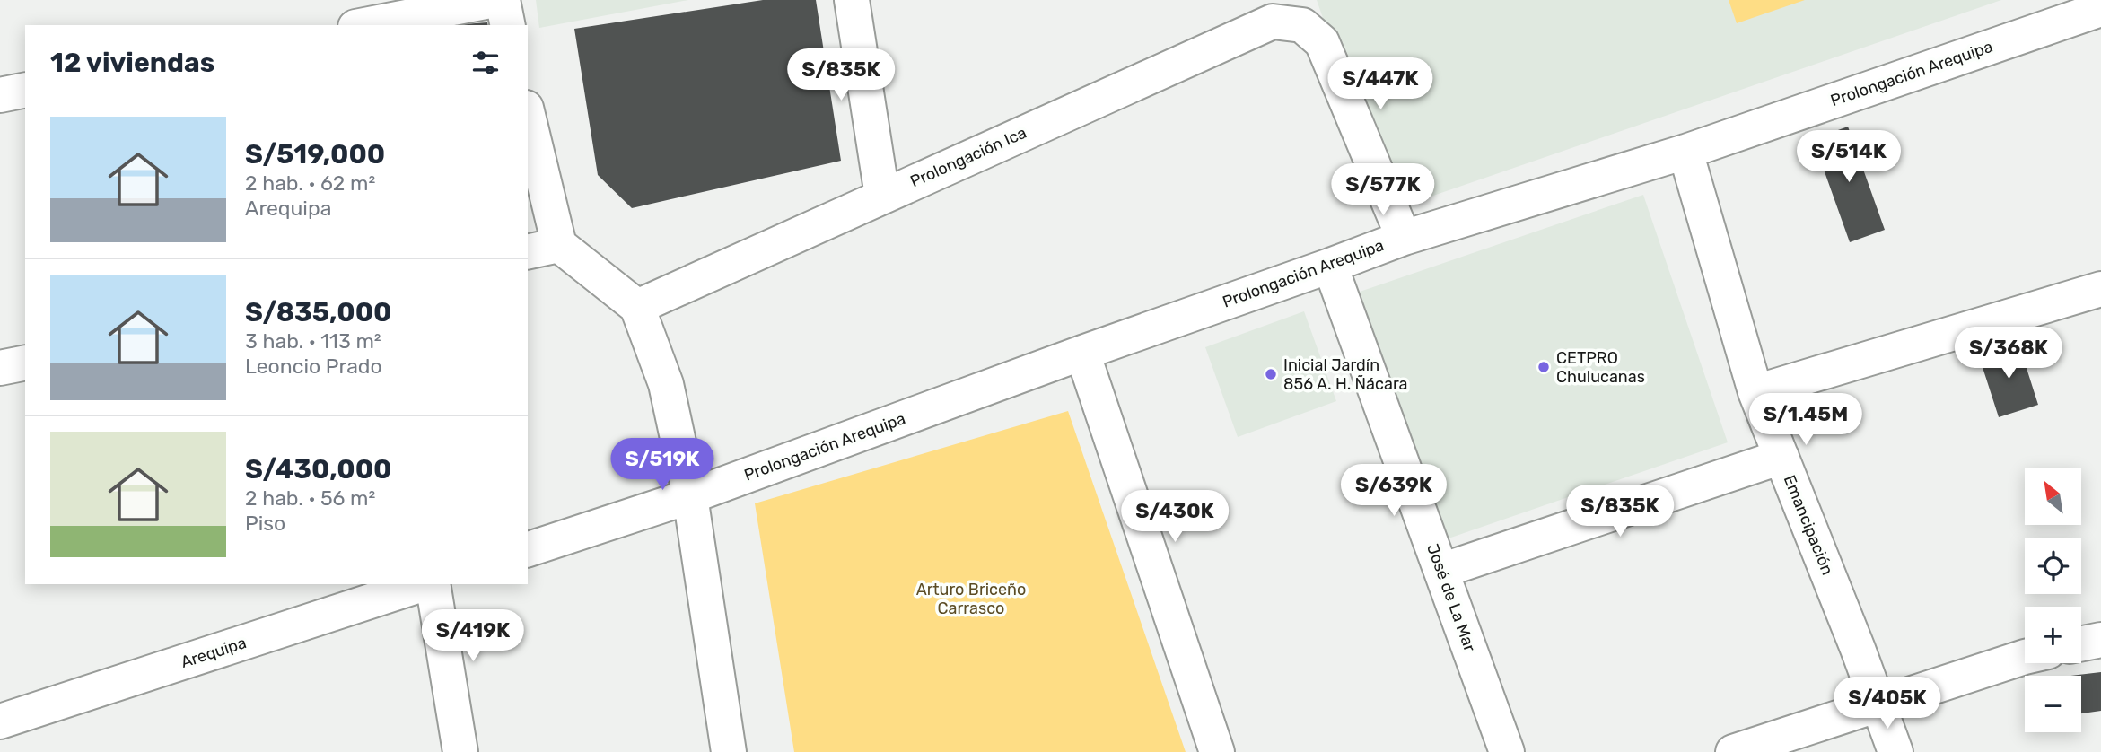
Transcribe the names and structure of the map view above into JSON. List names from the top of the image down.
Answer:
{
  "streets": {
    "street": [
      "Prolongación Arequipa",
      "Prolongación Ica",
      "Emancipación",
      "José de La Mar",
      "Arequipa"
    ]
  },
  "crossings": [
    ["Prolongación Arequipa", "Prolongación Ica"],
    ["Prolongación Arequipa", "Emancipación"],
    ["Prolongación Arequipa", "José de La Mar"]
  ],
  "parks": ["Arturo Briceño Carrasco"],
  "places": ["CETPRO Chulucanas", "Inicial Jardín 856 A. H. Ñácara"],
  "north": "top left",
  "page": {
    "heading": "12 viviendas",
    "price": [
      "S/835K",
      "S/447K",
      "S/514K",
      "S/577K",
      "S/368K",
      "S/1.45M",
      "S/519K",
      "S/639K",
      "S/835K",
      "S/430K",
      "S/419K",
      "S/405K"
    ],
    "list": [
      {
        "name": "S/519,000",
        "note": "2 hab. · 62 m² · Arequipa"
      },
      {
        "name": "S/835,000",
        "note": "3 hab. · 113 m² · Leoncio Prado"
      },
      {
        "name": "S/430,000",
        "note": "2 hab. · 56 m² · Piso"
      }
    ],
    "map_buttons": ["+", "−"]
  }
}
